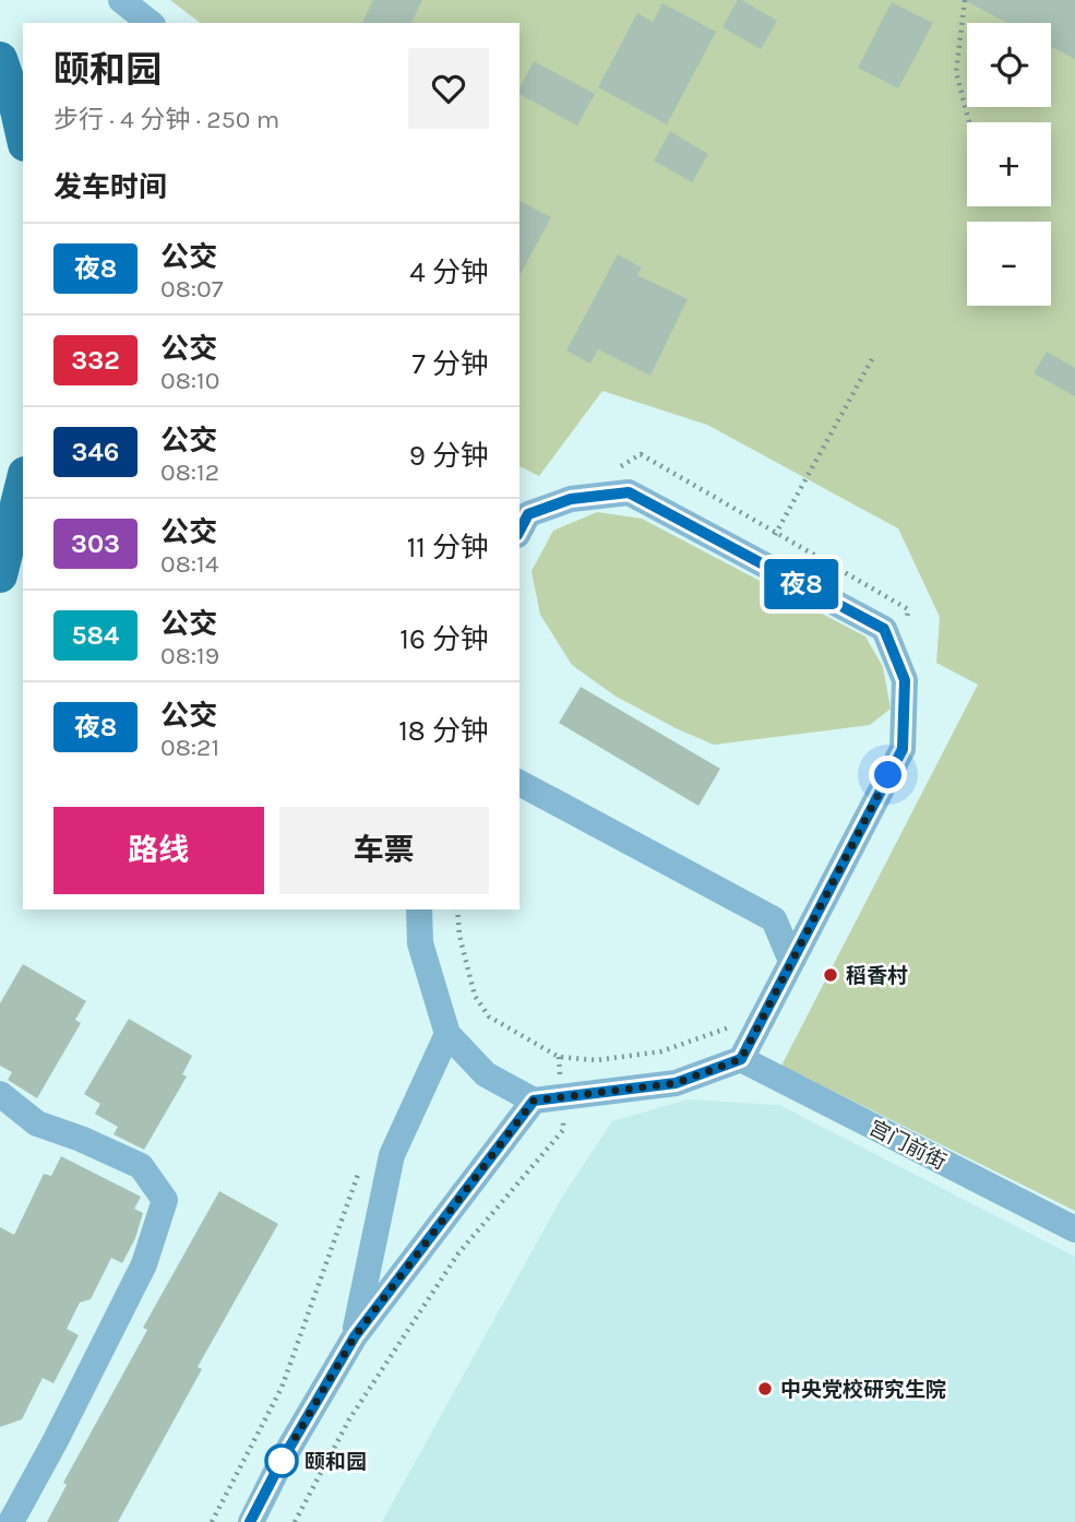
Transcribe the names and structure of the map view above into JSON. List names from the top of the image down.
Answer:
{
  "streets": {
    "street": ["宫门前街"]
  },
  "places": ["稻香村", "中央党校研究生院", "颐和园"],
  "lines": ["bus line 夜8"],
  "page": {
    "on_map": "夜8",
    "map_buttons": ["+", "−"],
    "heading": [
      ["颐和园", "步行 · 4 分钟 · 250 m"],
      "发车时间"
    ],
    "list": [
      {
        "mark": "夜8",
        "name": "公交",
        "note": "08:07",
        "value": "4 分钟"
      },
      {
        "mark": "332",
        "name": "公交",
        "note": "08:10",
        "value": "7 分钟"
      },
      {
        "mark": "346",
        "name": "公交",
        "note": "08:12",
        "value": "9 分钟"
      },
      {
        "mark": "303",
        "name": "公交",
        "note": "08:14",
        "value": "11 分钟"
      },
      {
        "mark": "584",
        "name": "公交",
        "note": "08:19",
        "value": "16 分钟"
      },
      {
        "mark": "夜8",
        "name": "公交",
        "note": "08:21",
        "value": "18 分钟"
      }
    ],
    "buttons": ["路线", "车票"]
  }
}
